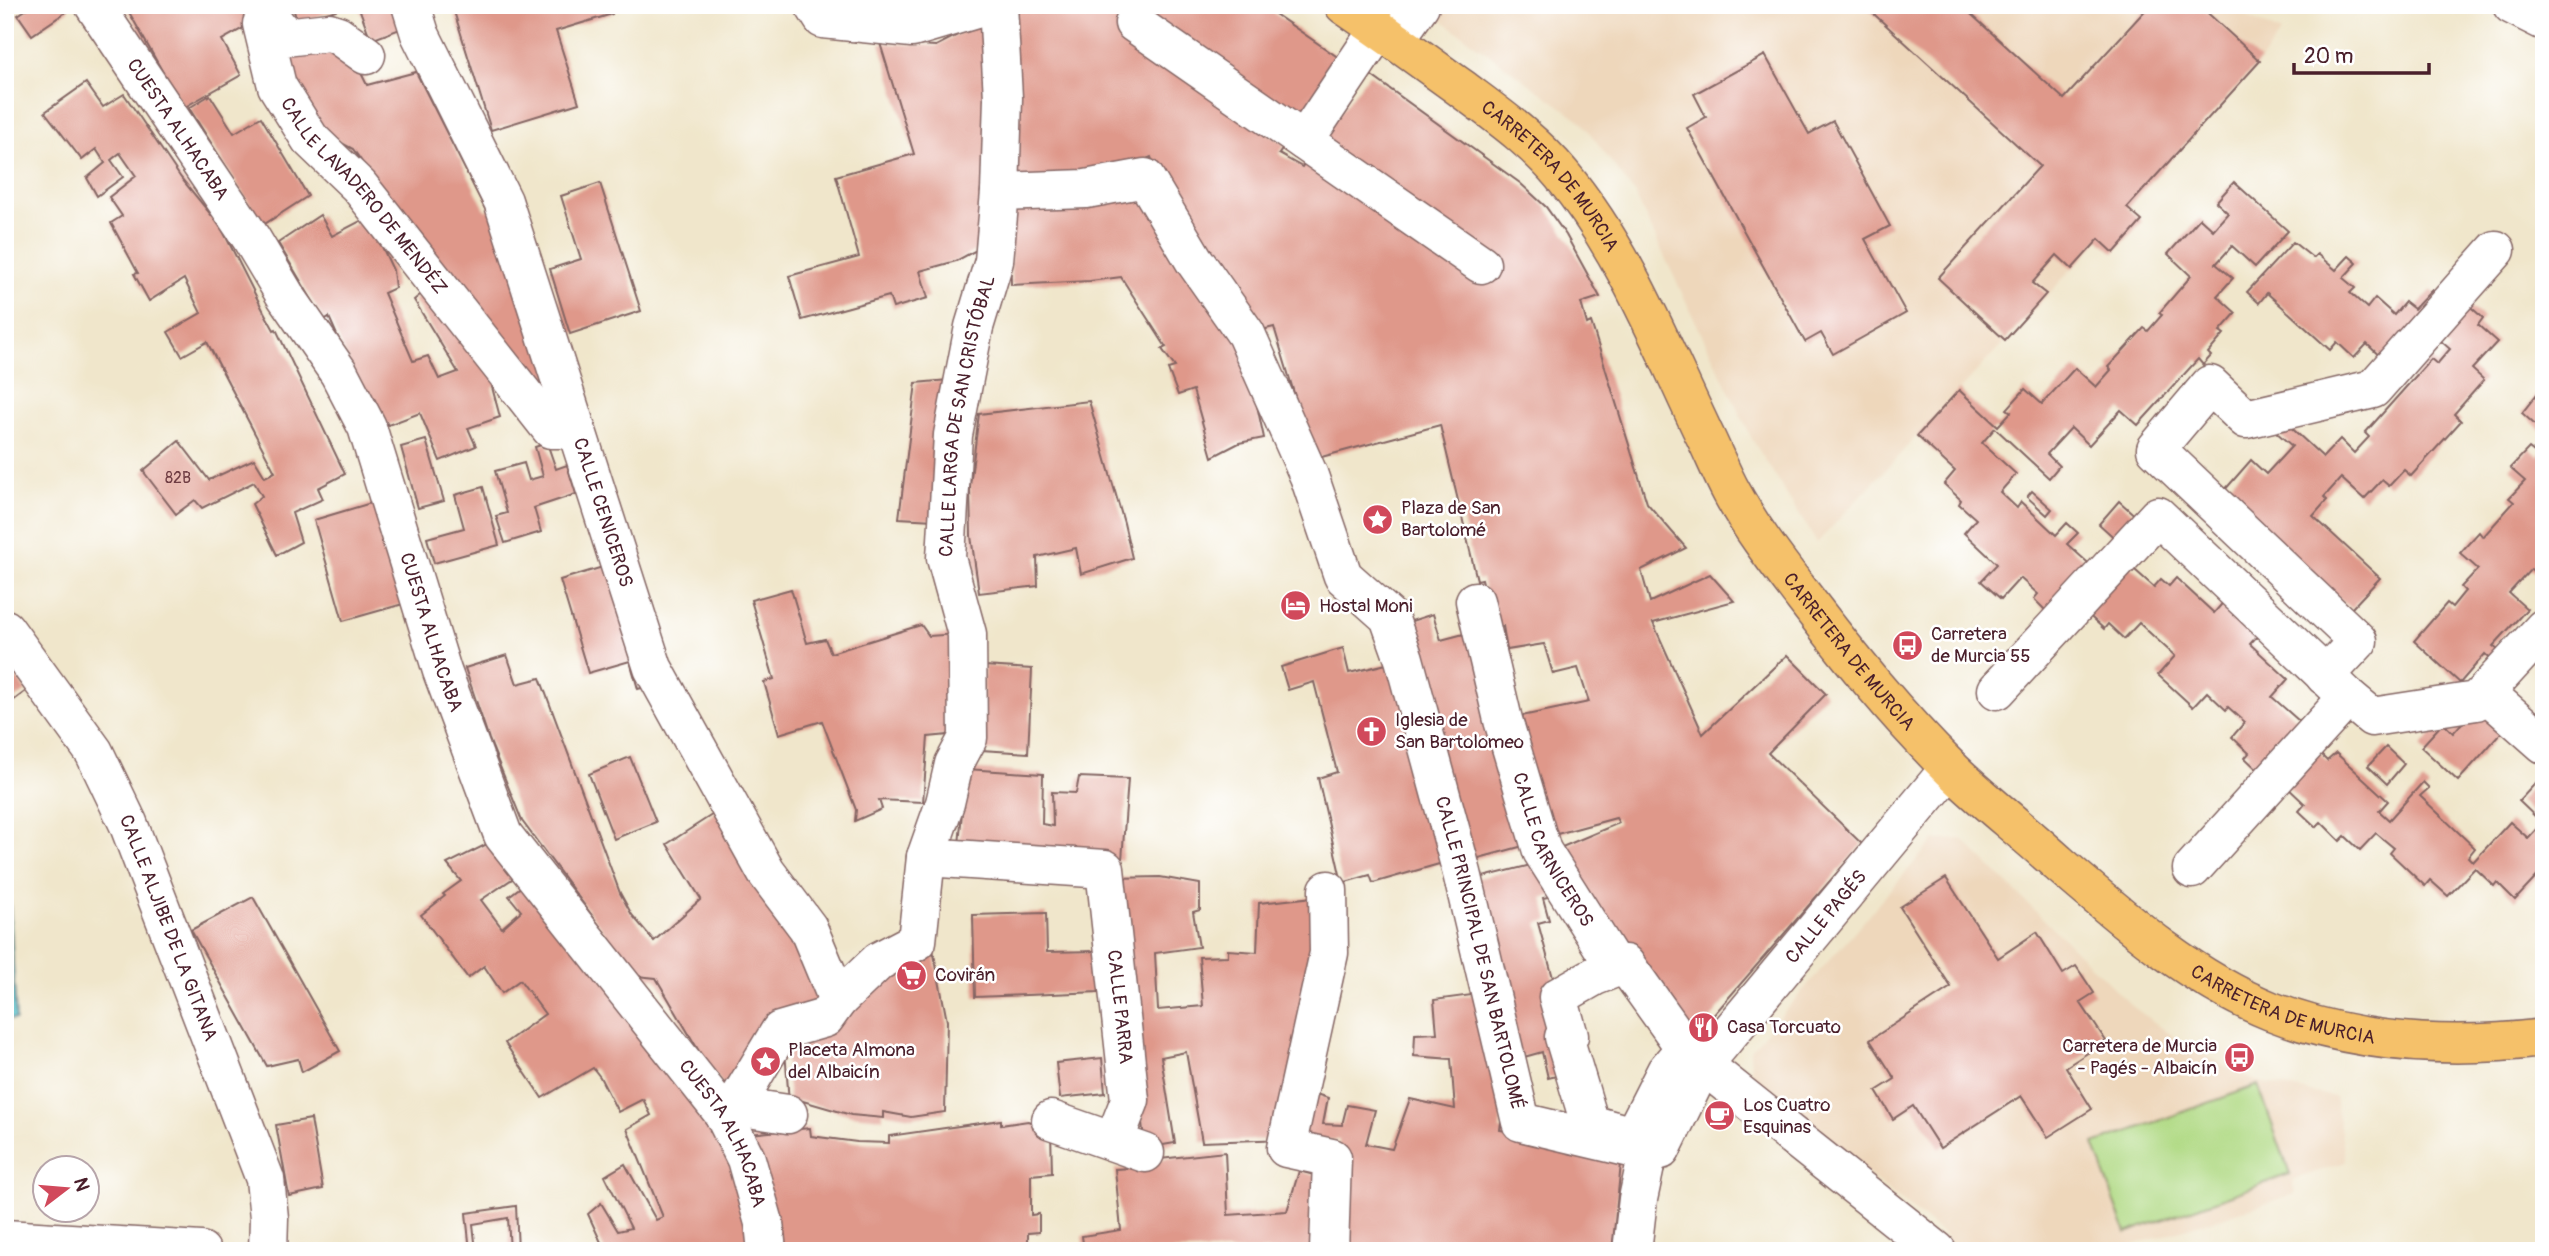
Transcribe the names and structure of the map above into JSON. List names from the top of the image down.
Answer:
{
  "streets": {
    "main road": ["CARRETERA DE MURCIA"],
    "street": [
      "CUESTA ALHACABA",
      "CALLE LAVADERO DE MENDÉZ",
      "CALLE LARGA DE SAN CRISTÓBAL",
      "CALLE CENICEROS",
      "CALLE CARNICEROS",
      "CALLE PAGÉS",
      "CALLE ALJIBE DE LA GITANA",
      "CALLE PRINCIPAL DE SAN BARTOLOMÉ",
      "CALLE PARRA"
    ]
  },
  "crossings": [
    ["CUESTA ALHACABA", "CALLE LARGA DE SAN CRISTÓBAL"],
    ["CARRETERA DE MURCIA", "CALLE PAGÉS"],
    ["CALLE LAVADERO DE MENDÉZ", "CALLE CENICEROS"],
    ["CALLE LARGA DE SAN CRISTÓBAL", "CALLE CENICEROS"],
    ["CALLE LARGA DE SAN CRISTÓBAL", "CALLE PRINCIPAL DE SAN BARTOLOMÉ"],
    ["CALLE LARGA DE SAN CRISTÓBAL", "CALLE PARRA"],
    ["CALLE PAGÉS", "CALLE PRINCIPAL DE SAN BARTOLOMÉ"]
  ],
  "places": {
    "place": ["Plaza de San Bartolomé", "Placeta Almona del Albaicín"],
    "hotel": ["Hostal Moni"],
    "bus stop": ["Carretera de Murcia 55", "Carretera de Murcia - Pagés - Albaicín"],
    "church": ["Iglesia de San Bartolomeo"],
    "supermarket": ["Covirán"],
    "restaurant": ["Casa Torcuato"],
    "cafe": ["Los Cuatro Esquinas"]
  },
  "house_numbers": ["82B"],
  "scale_bar": "20 m",
  "north": "right"
}
